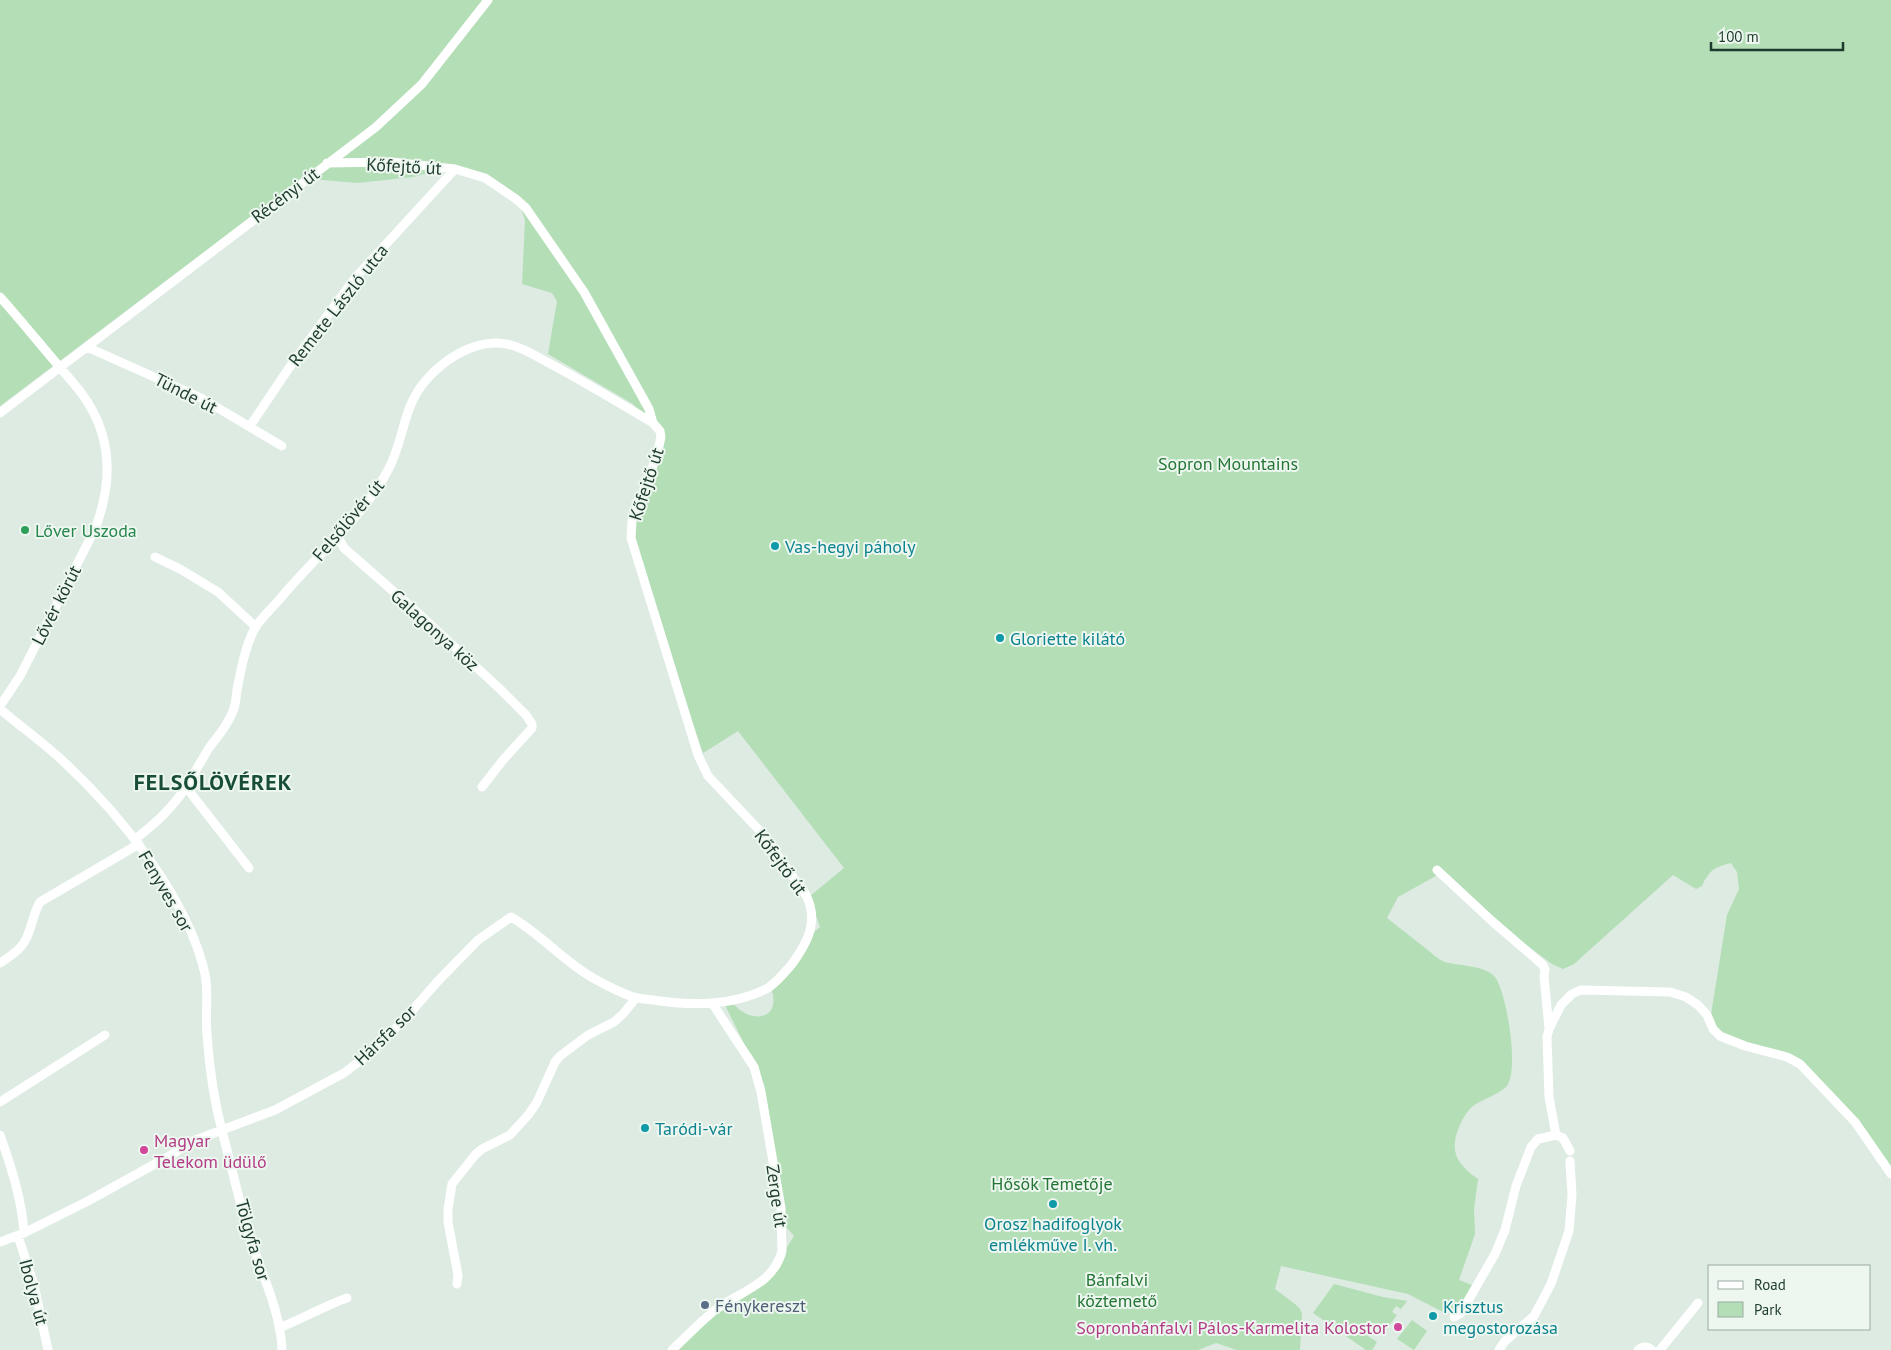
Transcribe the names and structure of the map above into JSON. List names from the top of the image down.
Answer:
{
  "streets": {
    "street": [
      "Kőfejtő út",
      "Récényi út",
      "Remete László utca",
      "Tünde út",
      "Felsőlövér út",
      "Lővér körút",
      "Galagonya köz",
      "Fenyves sor",
      "Hársfa sor",
      "Zerge út",
      "Tölgyfa sor",
      "Ibolya út"
    ]
  },
  "crossings": [
    ["Kőfejtő út", "Récényi út"],
    ["Kőfejtő út", "Remete László utca"],
    ["Kőfejtő út", "Felsőlövér út"],
    ["Kőfejtő út", "Hársfa sor"],
    ["Récényi út", "Tünde út"],
    ["Récényi út", "Lővér körút"],
    ["Remete László utca", "Tünde út"],
    ["Felsőlövér út", "Galagonya köz"],
    ["Felsőlövér út", "Fenyves sor"],
    ["Lővér körút", "Fenyves sor"],
    ["Fenyves sor", "Hársfa sor"],
    ["Fenyves sor", "Tölgyfa sor"],
    ["Hársfa sor", "Zerge út"],
    ["Hársfa sor", "Tölgyfa sor"],
    ["Hársfa sor", "Ibolya út"]
  ],
  "districts": ["FELSŐLÖVÉREK"],
  "parks": ["Sopron Mountains", "Hősök Temetője", "Bánfalvi köztemető"],
  "places": [
    "Lőver Uszoda",
    "Vas-hegyi páholy",
    "Gloriette kilátó",
    "Taródi-vár",
    "Magyar Telekom üdülő",
    "Orosz hadifoglyok emlékműve I. vh.",
    "Fénykereszt",
    "Krisztus megostorozása",
    "Sopronbánfalvi Pálos-Karmelita Kolostor"
  ],
  "legend": ["Road", "Park"],
  "scale_bar": "100 m"
}
